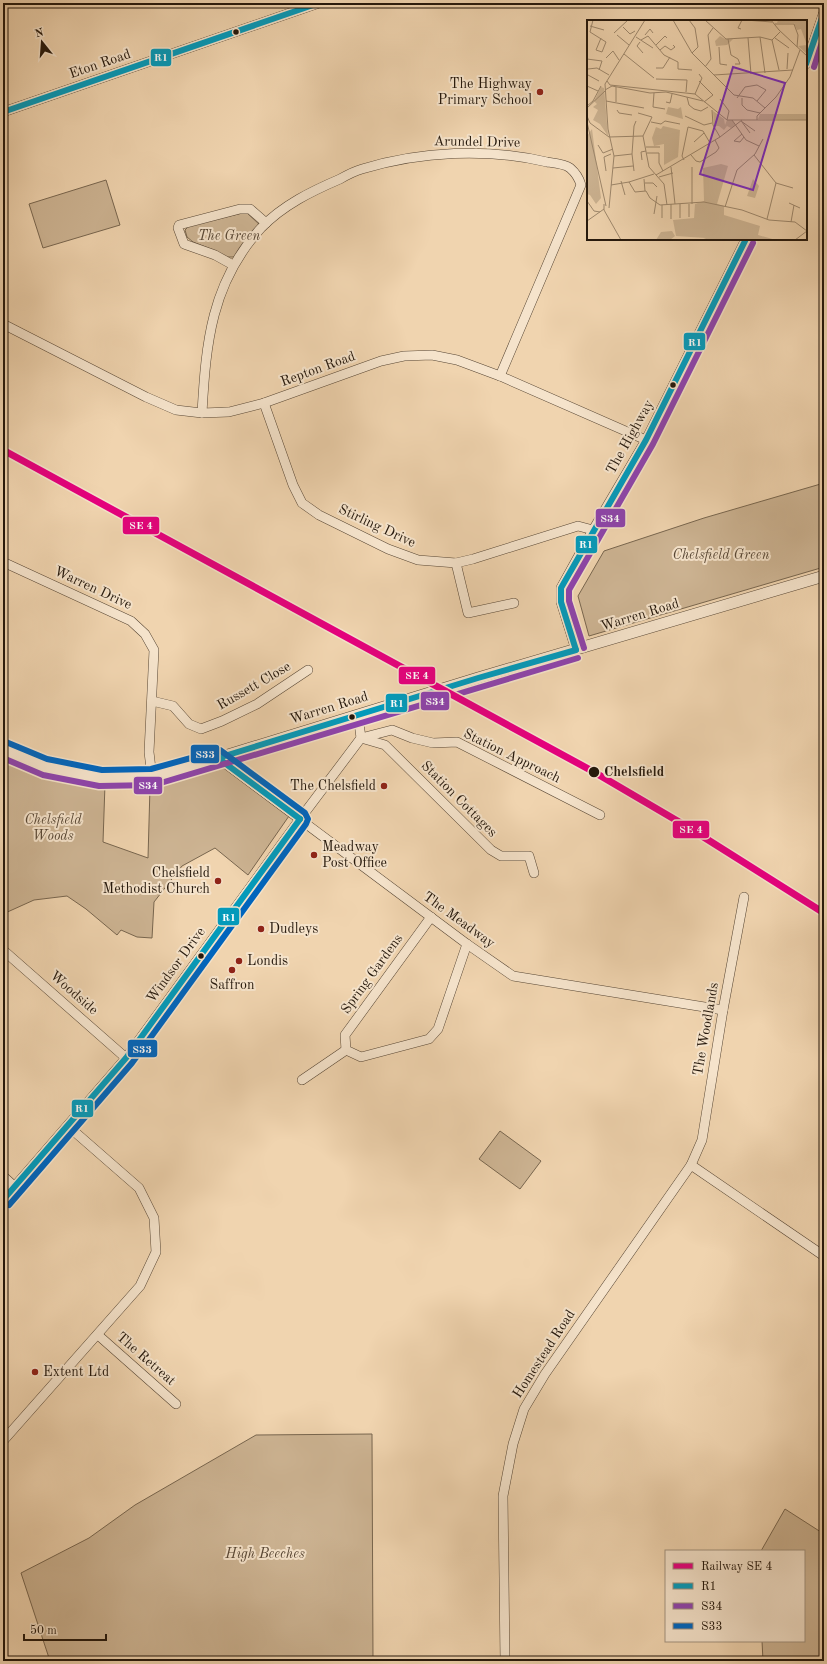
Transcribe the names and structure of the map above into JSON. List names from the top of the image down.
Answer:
{
  "streets": {
    "street": [
      "Eton Road",
      "Arundel Drive",
      "Repton Road",
      "The Highway",
      "Stirling Drive",
      "Warren Drive",
      "Warren Road",
      "Russett Close",
      "Station Approach",
      "Station Cottages",
      "The Meadway",
      "Windsor Drive",
      "Spring Gardens",
      "Woodside",
      "The Woodlands",
      "Homestead Road",
      "The Retreat"
    ]
  },
  "crossings": [
    ["Arundel Drive", "Repton Road"],
    ["Repton Road", "The Highway"],
    ["Repton Road", "Stirling Drive"],
    ["The Highway", "Stirling Drive"],
    ["The Highway", "Warren Road"],
    ["Warren Drive", "Warren Road"],
    ["Warren Drive", "Russett Close"],
    ["Warren Road", "The Meadway"],
    ["Station Approach", "Station Cottages"],
    ["Station Approach", "Windsor Drive"],
    ["Station Cottages", "Windsor Drive"],
    ["The Meadway", "Windsor Drive"],
    ["The Meadway", "Spring Gardens"],
    ["The Meadway", "The Woodlands"],
    ["Windsor Drive", "Woodside"],
    ["The Woodlands", "Homestead Road"]
  ],
  "parks": [
    "The Green",
    "Chelsfield Green",
    "Chelsfield Woods",
    "High Beeches"
  ],
  "places": [
    "The Highway Primary School",
    "Chelsfield",
    "The Chelsfield",
    "Meadway Post Office",
    "Chelsfield Methodist Church",
    "Dudleys",
    "Londis",
    "Saffron",
    "Extent Ltd"
  ],
  "lines": ["transit line R1", "transit line S34", "transit line S33"],
  "legend": [
    "Railway SE 4",
    "R1",
    "S34",
    "S33"
  ],
  "scale_bar": "50 m",
  "north": "top"
}
